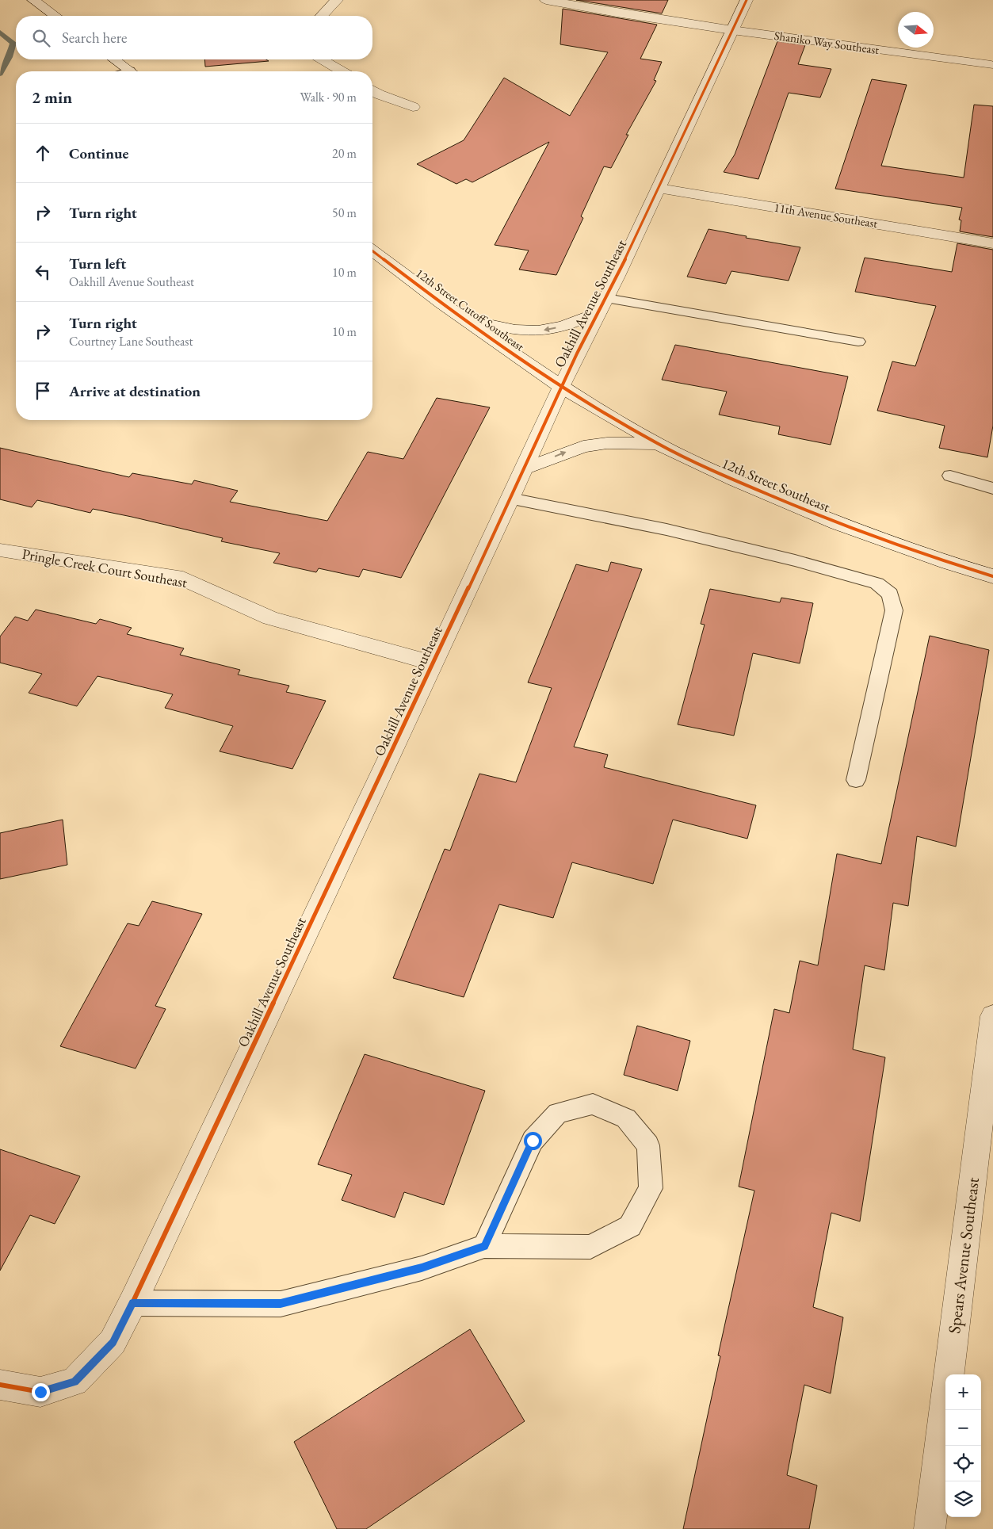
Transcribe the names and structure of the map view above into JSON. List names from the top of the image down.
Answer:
{
  "streets": {
    "street": [
      "Shaniko Way Southeast",
      "11th Avenue Southeast",
      "Oakhill Avenue Southeast",
      "12th Street Cutoff Southeast",
      "12th Street Southeast",
      "Pringle Creek Court Southeast",
      "Spears Avenue Southeast"
    ]
  },
  "crossings": [
    ["Shaniko Way Southeast", "Oakhill Avenue Southeast"],
    ["11th Avenue Southeast", "Oakhill Avenue Southeast"],
    ["Oakhill Avenue Southeast", "12th Street Cutoff Southeast"],
    ["Oakhill Avenue Southeast", "12th Street Southeast"],
    ["Oakhill Avenue Southeast", "Pringle Creek Court Southeast"],
    ["12th Street Cutoff Southeast", "12th Street Southeast"]
  ],
  "north": "right",
  "page": {
    "search": "Search here",
    "heading": ["2 min", "Walk · 90 m"],
    "list": [
      ["Continue", "20 m"],
      ["Turn right", "50 m"],
      ["Turn left", "Oakhill Avenue Southeast", "10 m"],
      ["Turn right", "Courtney Lane Southeast", "10 m"],
      "Arrive at destination"
    ],
    "map_buttons": ["+", "−"]
  }
}
